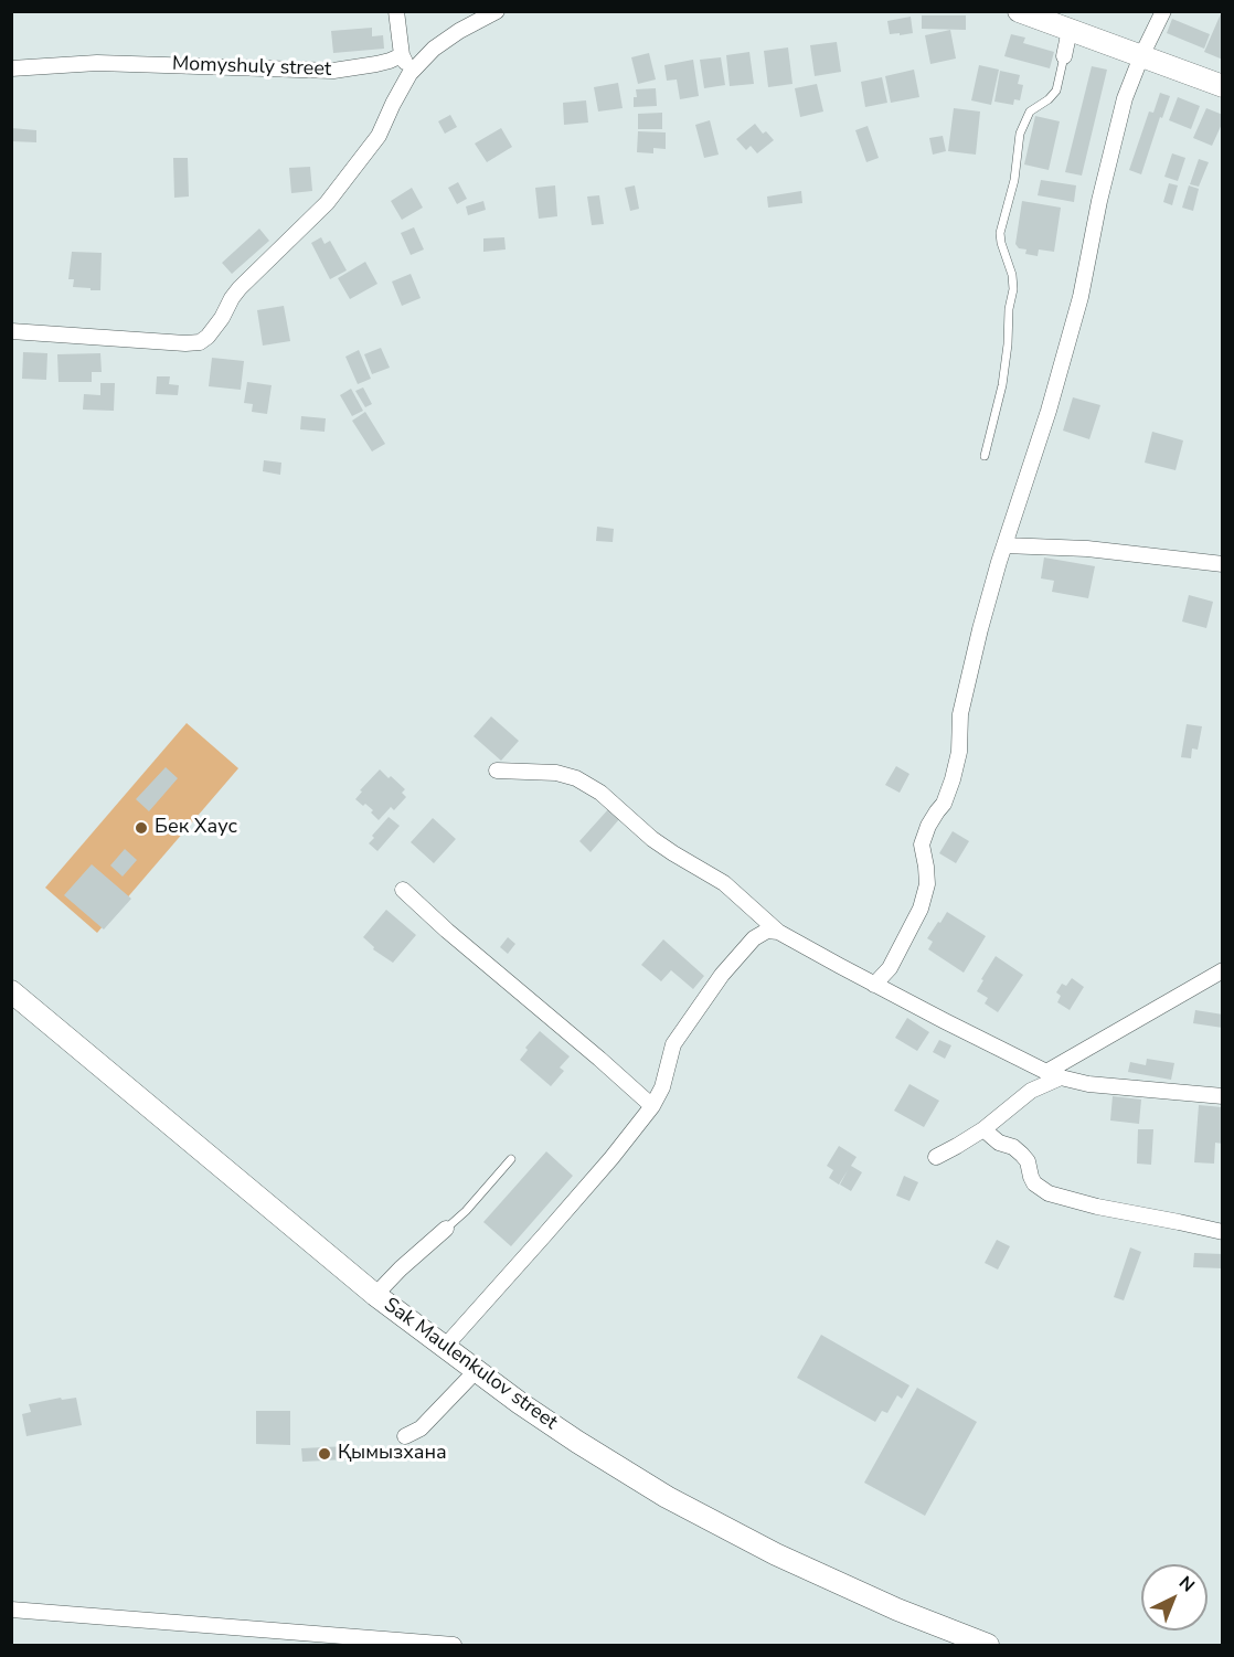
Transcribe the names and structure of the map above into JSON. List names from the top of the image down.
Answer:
{
  "streets": {
    "main road": ["Sak Maulenkulov street"],
    "street": ["Momyshuly street"]
  },
  "places": ["Бек Хаус", "Қымызхана"],
  "north": "top right"
}
